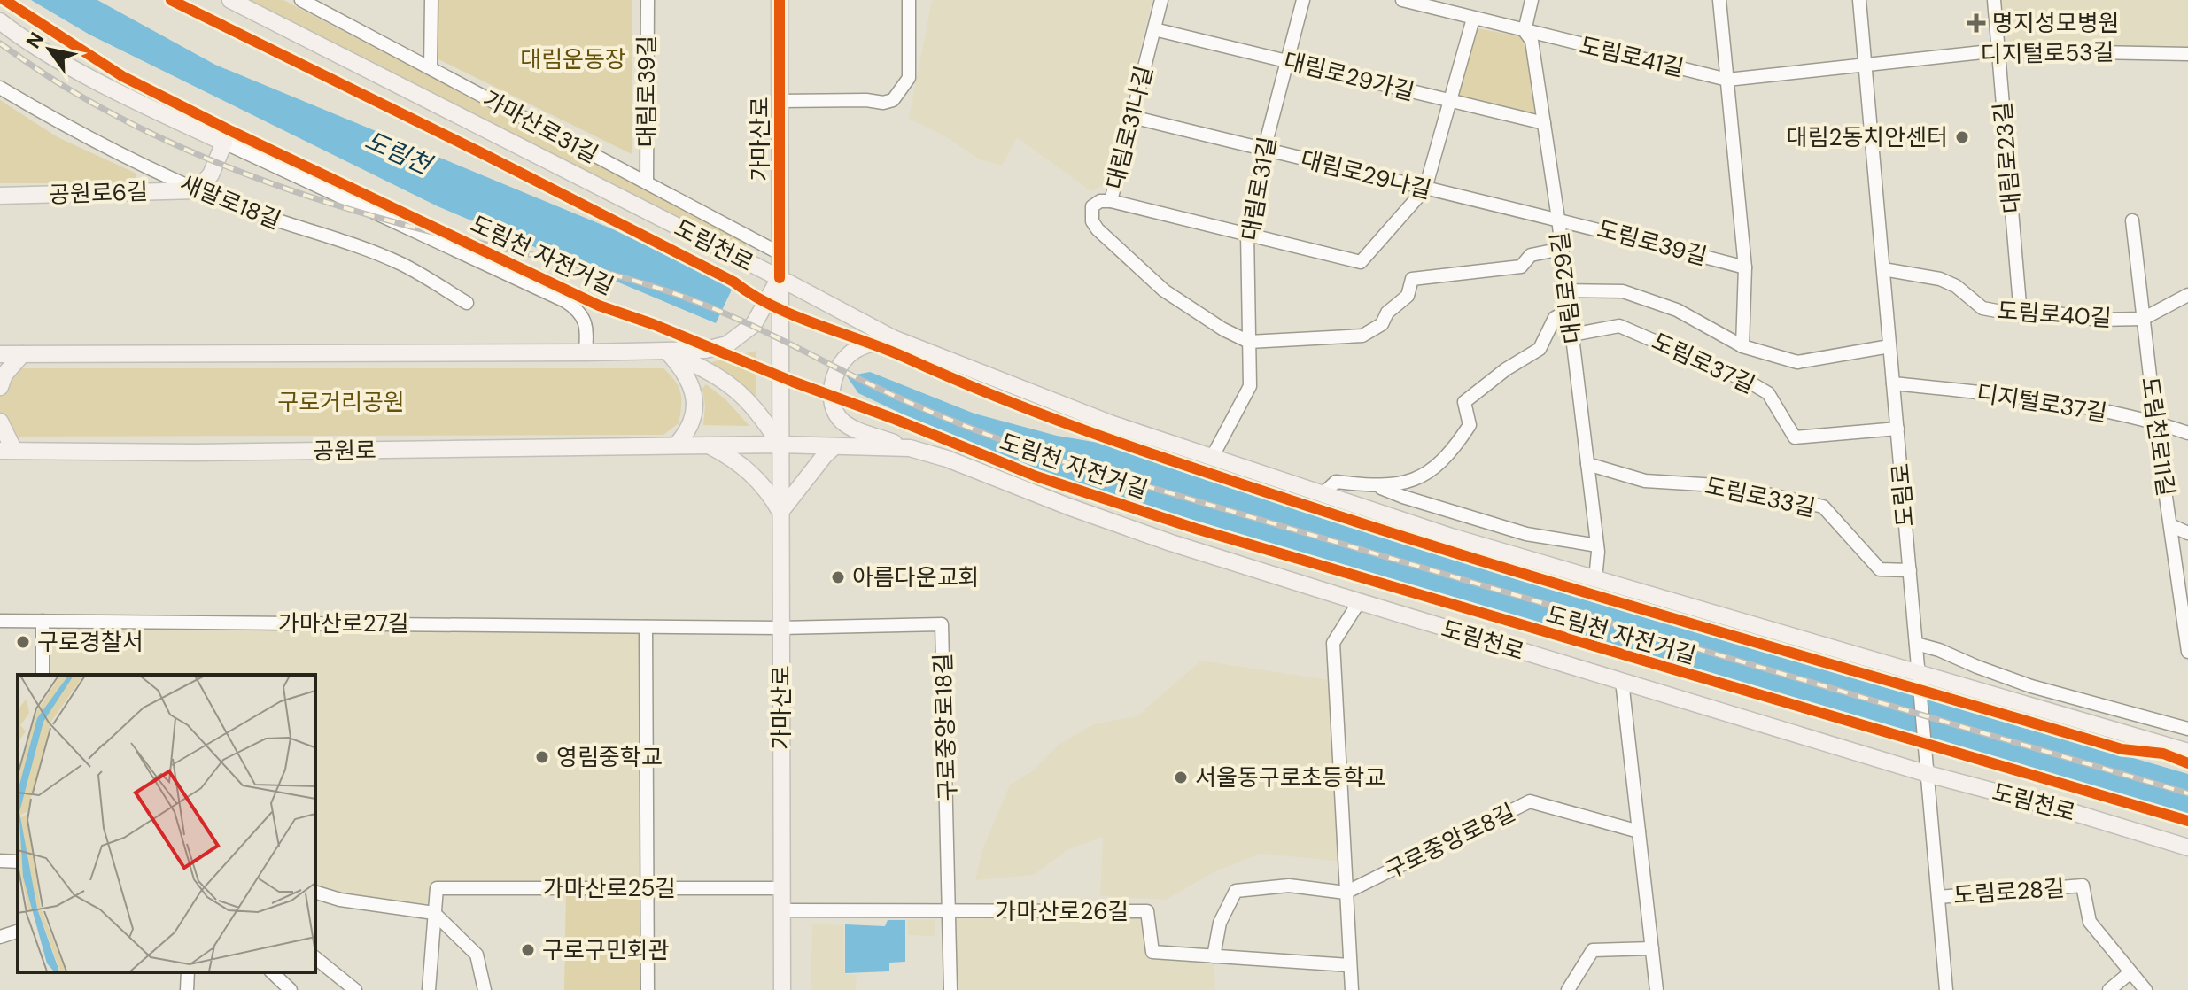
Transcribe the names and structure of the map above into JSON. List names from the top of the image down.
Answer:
{
  "streets": {
    "main road": [
      "가마산로",
      "공원로6길",
      "도림천로",
      "공원로"
    ],
    "street": [
      "디지털로53길",
      "도림로41길",
      "대림로29가길",
      "대림로39길",
      "가마산로31길",
      "대림로31나길",
      "대림로23길",
      "대림로29나길",
      "대림로31길",
      "새말로18길",
      "도림로39길",
      "대림로29길",
      "도림로40길",
      "도림로37길",
      "디지털로37길",
      "도림천로11길",
      "도림로",
      "도림로33길",
      "가마산로27길",
      "구로중앙로18길",
      "구로중앙로8길",
      "가마산로25길",
      "도림로28길",
      "가마산로26길"
    ],
    "cycle path": ["도림천 자전거길"]
  },
  "crossings": [
    ["디지털로53길", "도림로41길"],
    ["디지털로53길", "대림로23길"],
    ["디지털로53길", "도림로"],
    ["도림로41길", "도림로39길"],
    ["도림로41길", "대림로29길"],
    ["도림로41길", "도림로"],
    ["대림로29가길", "대림로31나길"],
    ["대림로29가길", "대림로31길"],
    ["대림로29가길", "대림로29길"],
    ["대림로39길", "가마산로31길"],
    ["가마산로31길", "가마산로"],
    ["대림로31나길", "대림로29나길"],
    ["대림로31나길", "대림로31길"],
    ["가마산로", "도림천로"],
    ["가마산로", "공원로"],
    ["가마산로", "가마산로27길"],
    ["가마산로", "구로중앙로18길"],
    ["가마산로", "가마산로25길"],
    ["가마산로", "가마산로26길"],
    ["대림로23길", "도림로40길"],
    ["대림로29나길", "대림로31길"],
    ["대림로29나길", "도림로39길"],
    ["대림로29나길", "대림로29길"],
    ["대림로31길", "도림천로"],
    ["공원로6길", "새말로18길"],
    ["도림로39길", "대림로29길"],
    ["도림천로", "대림로29길"],
    ["도림천로", "공원로"],
    ["도림천로", "도림로"],
    ["대림로29길", "도림로37길"],
    ["대림로29길", "도림로33길"],
    ["도림로40길", "도림천로11길"],
    ["도림로40길", "도림로"],
    ["도림로37길", "도림로"],
    ["디지털로37길", "도림천로11길"],
    ["디지털로37길", "도림로"],
    ["도림로", "도림로33길"],
    ["도림로", "도림로28길"],
    ["가마산로27길", "구로중앙로18길"],
    ["구로중앙로18길", "가마산로26길"]
  ],
  "water": ["도림천"],
  "parks": ["대림운동장", "구로거리공원"],
  "places": {
    "health": ["명지성모병원"],
    "other": [
      "대림2동치안센터",
      "아름다운교회",
      "구로경찰서",
      "영림중학교",
      "서울동구로초등학교",
      "구로구민회관"
    ]
  },
  "north": "top left"
}
